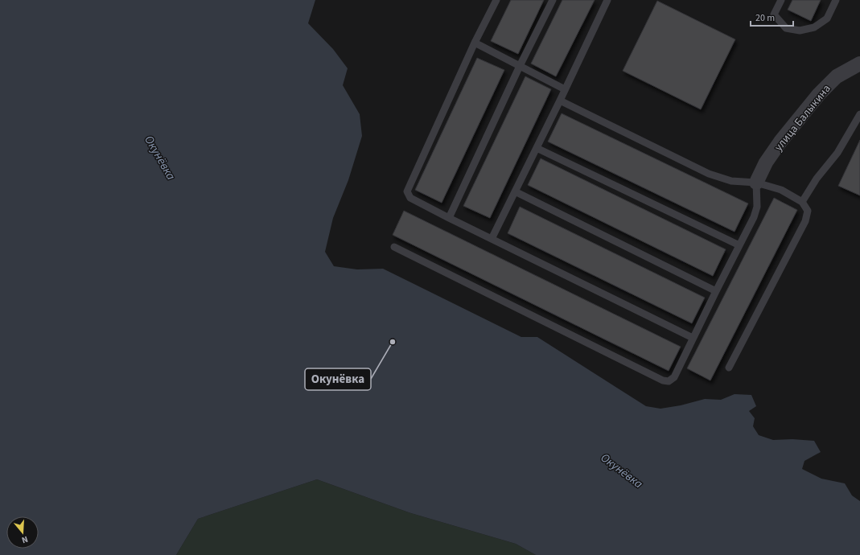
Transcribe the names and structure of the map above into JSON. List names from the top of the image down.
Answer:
{
  "streets": {
    "street": ["улица Балыкина"]
  },
  "water": ["Окунёвка"],
  "places": ["Окунёвка"],
  "scale_bar": "20 m",
  "north": "bottom"
}
